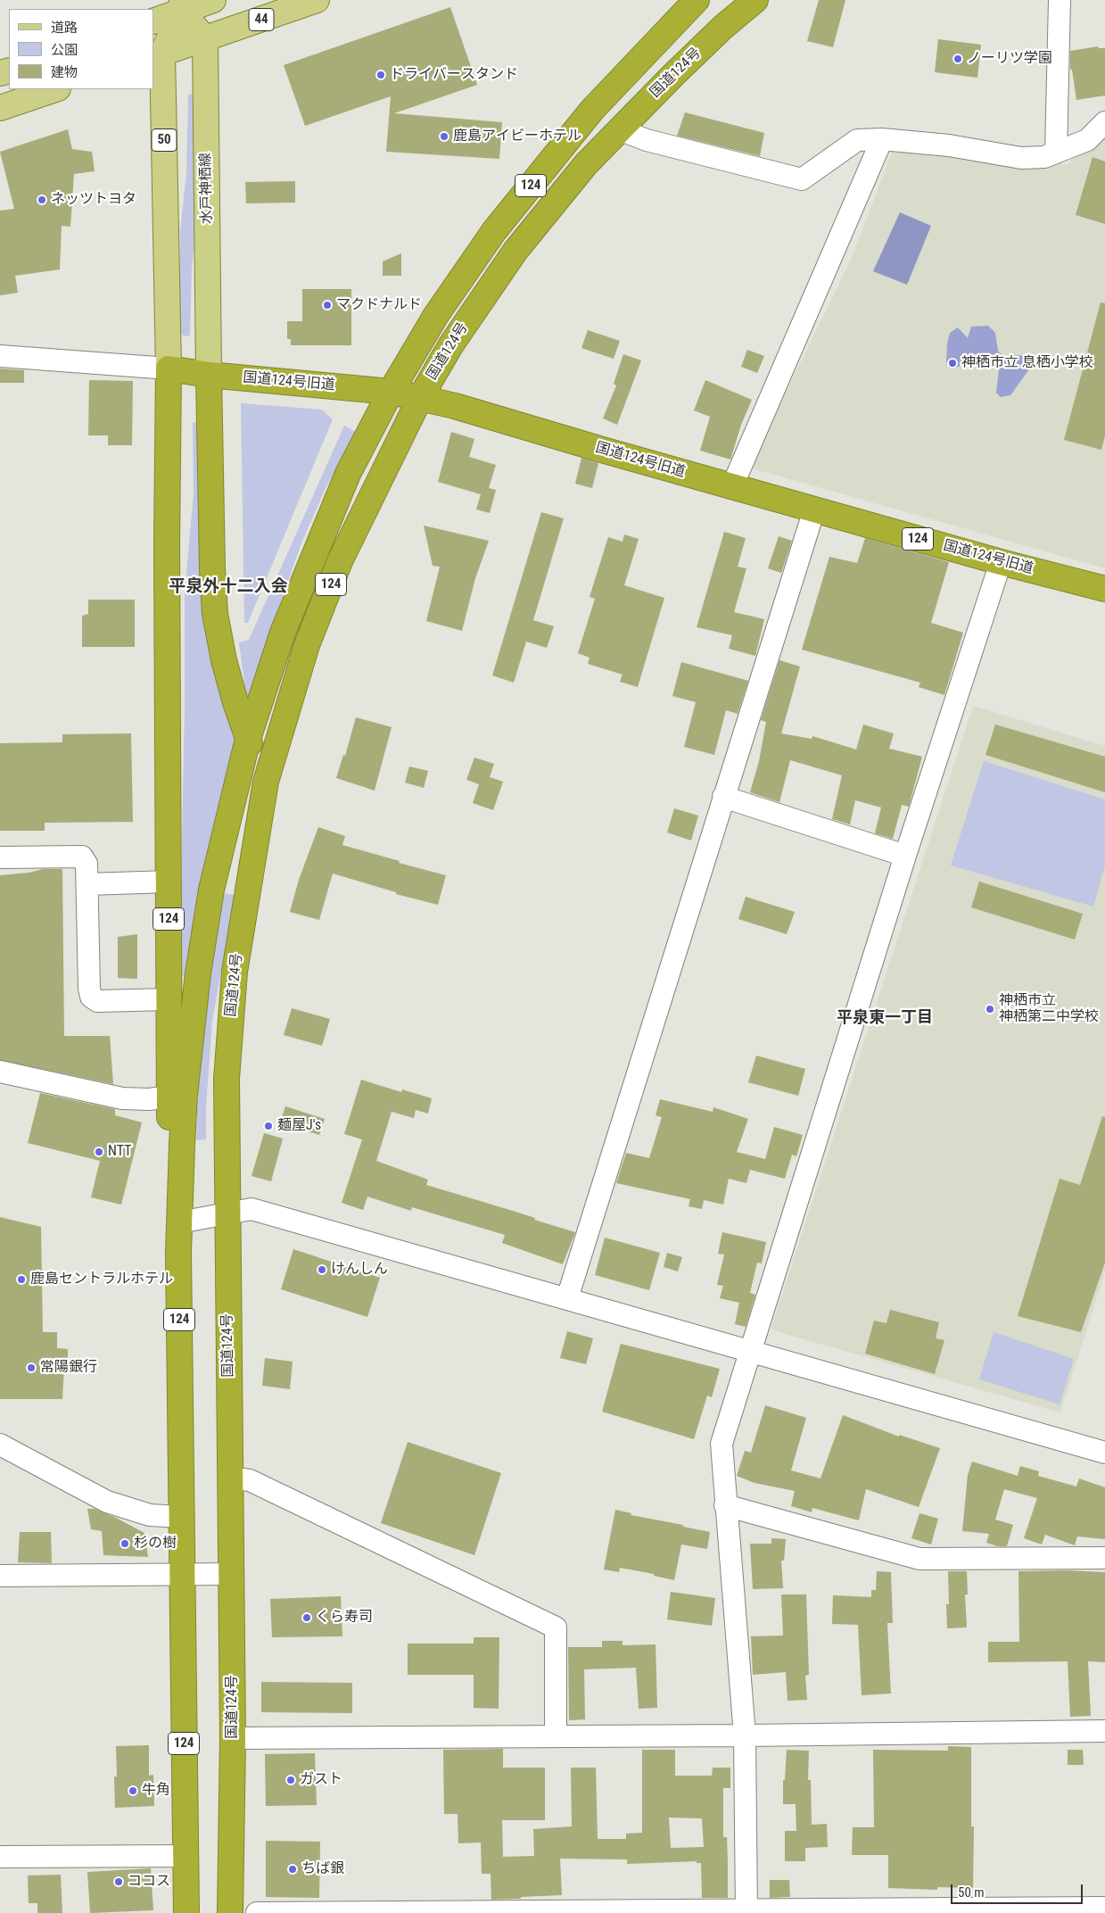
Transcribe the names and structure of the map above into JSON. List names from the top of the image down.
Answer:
{
  "streets": {
    "highway": ["国道124号", "124", "国道124号旧道"],
    "main road": ["44", "50", "水戸神栖線"]
  },
  "crossings": [
    ["44", "50"],
    ["44", "水戸神栖線"],
    ["国道124号", "50"],
    ["国道124号", "国道124号旧道"],
    ["50", "国道124号旧道"],
    ["水戸神栖線", "国道124号旧道"]
  ],
  "districts": ["平泉外十二入会", "平泉東一丁目"],
  "places": [
    "ノーリツ学園",
    "ドライバースタンド",
    "鹿島アイビーホテル",
    "ネッツトヨタ",
    "マクドナルド",
    "神栖市立 息栖小学校",
    "神栖市立 神栖第二中学校",
    "麺屋J's",
    "NTT",
    "けんしん",
    "鹿島セントラルホテル",
    "常陽銀行",
    "杉の樹",
    "くら寿司",
    "ガスト",
    "牛角",
    "ちば銀",
    "ココス"
  ],
  "legend": ["道路", "公園", "建物"],
  "scale_bar": "50 m"
}
